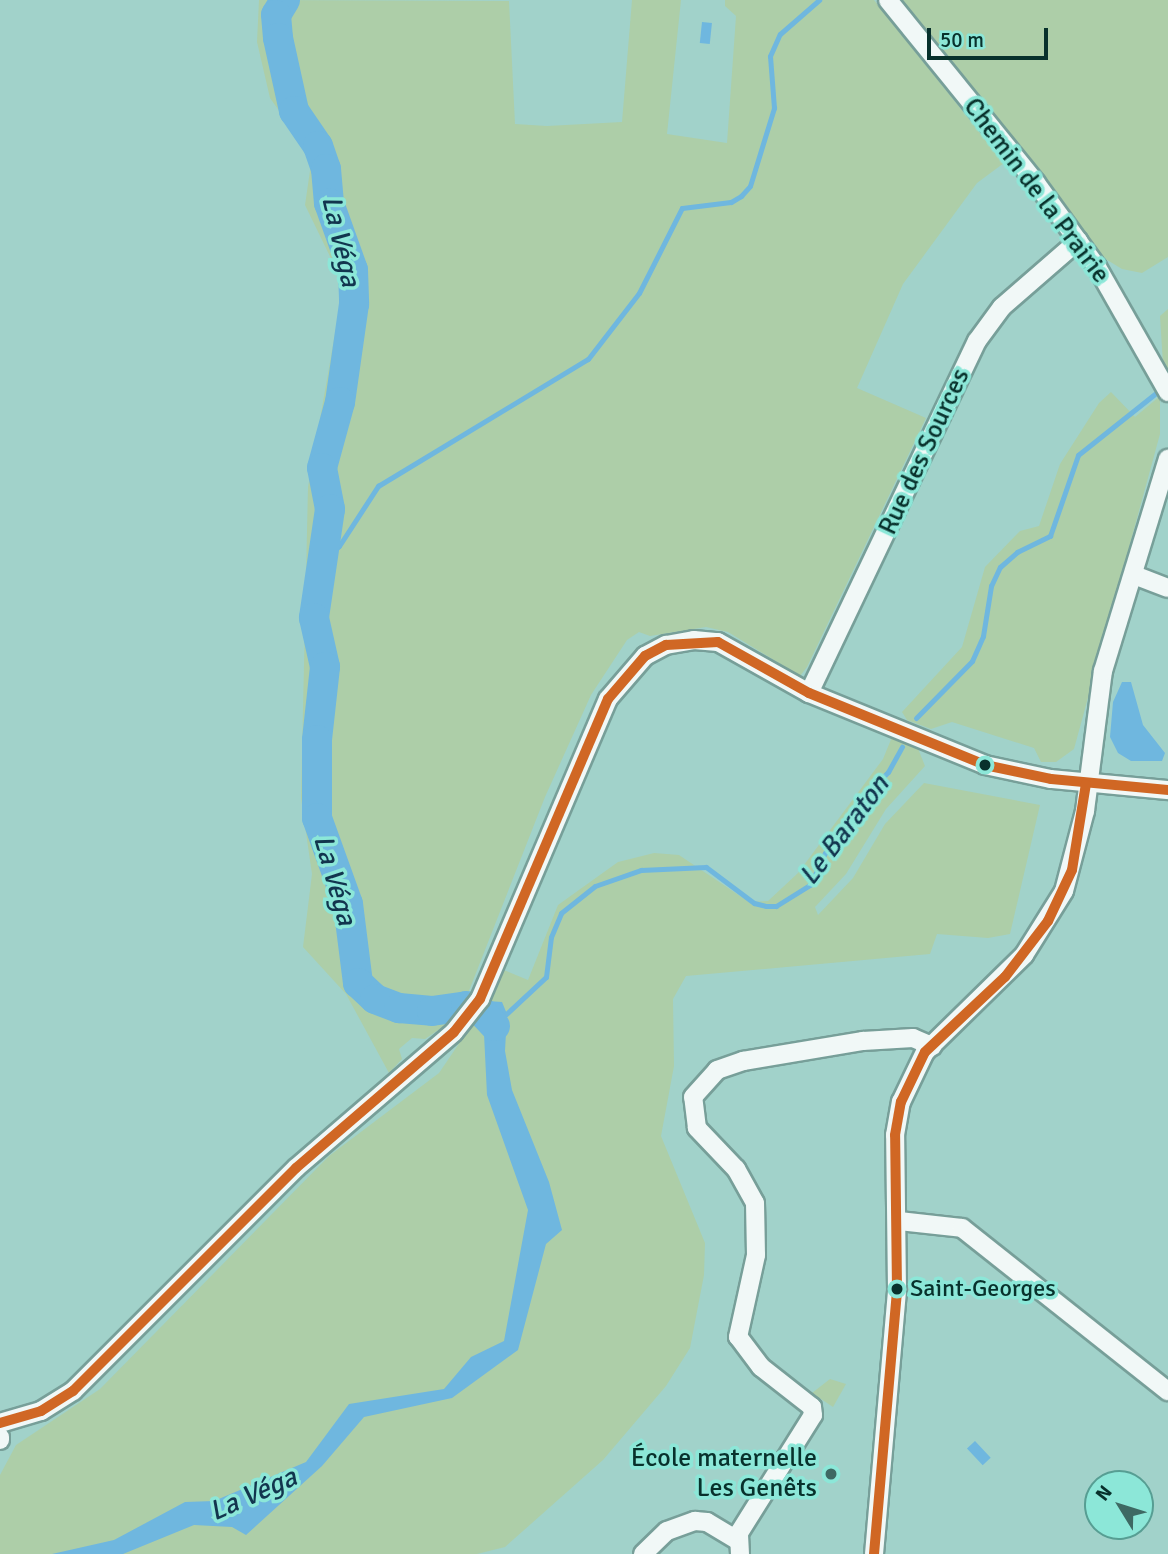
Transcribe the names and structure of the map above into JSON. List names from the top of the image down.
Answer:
{
  "streets": {
    "street": ["Chemin de la Prairie", "Rue des Sources"]
  },
  "crossings": [
    ["Chemin de la Prairie", "Rue des Sources"]
  ],
  "water": ["La Véga", "Le Baraton"],
  "places": ["Saint-Georges", "École maternelle Les Genêts"],
  "scale_bar": "50 m",
  "north": "top left"
}
